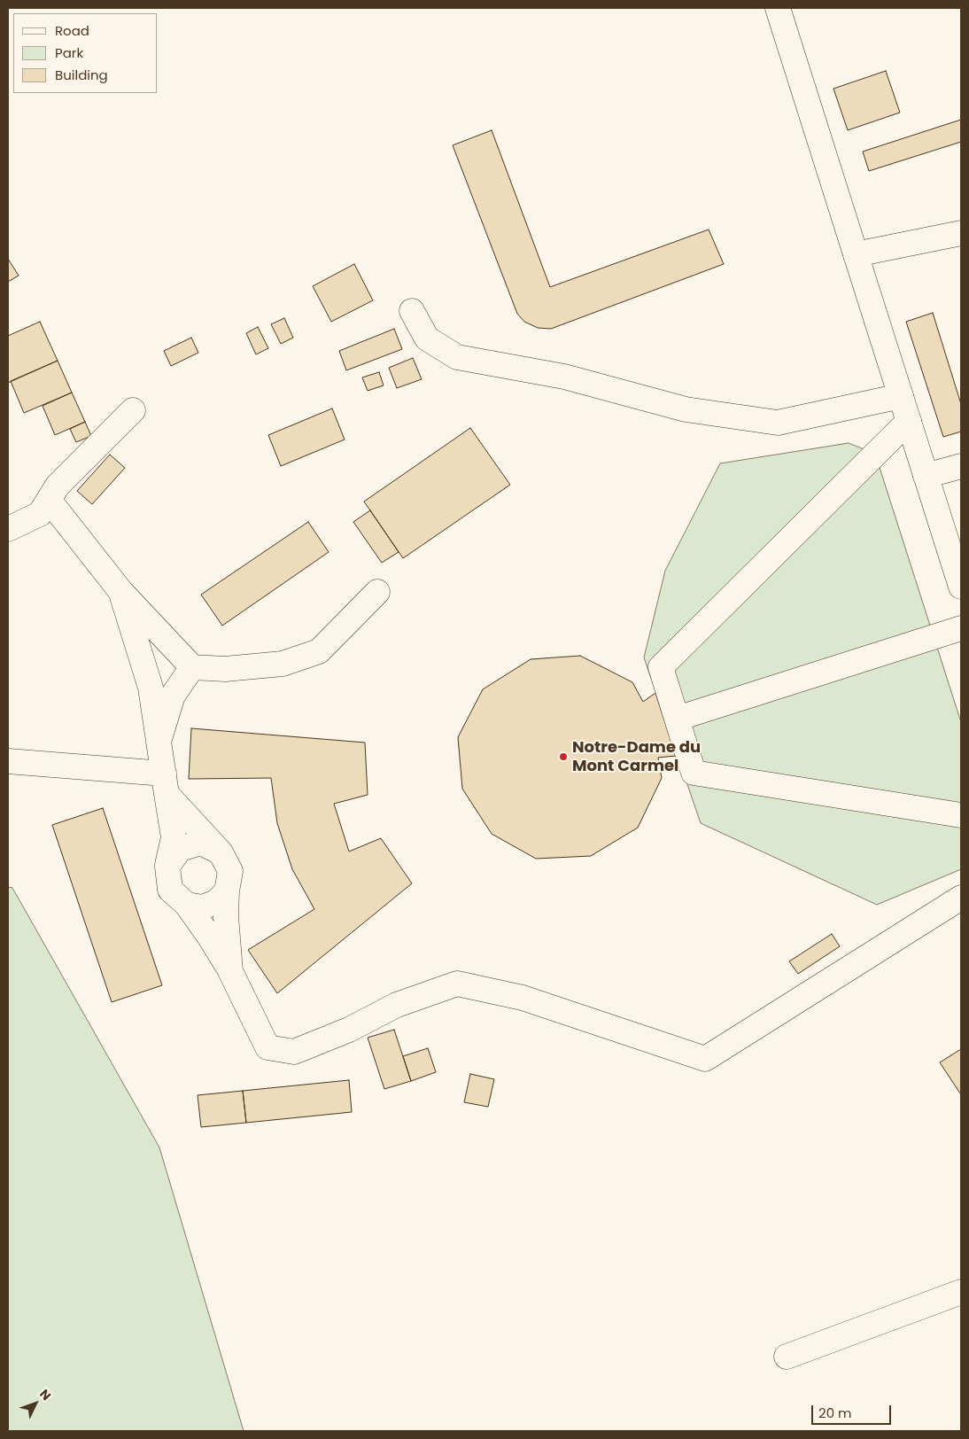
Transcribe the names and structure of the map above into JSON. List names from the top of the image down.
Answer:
{
  "places": ["Notre-Dame du Mont Carmel"],
  "legend": ["Road", "Park", "Building"],
  "scale_bar": "20 m",
  "north": "top right"
}
